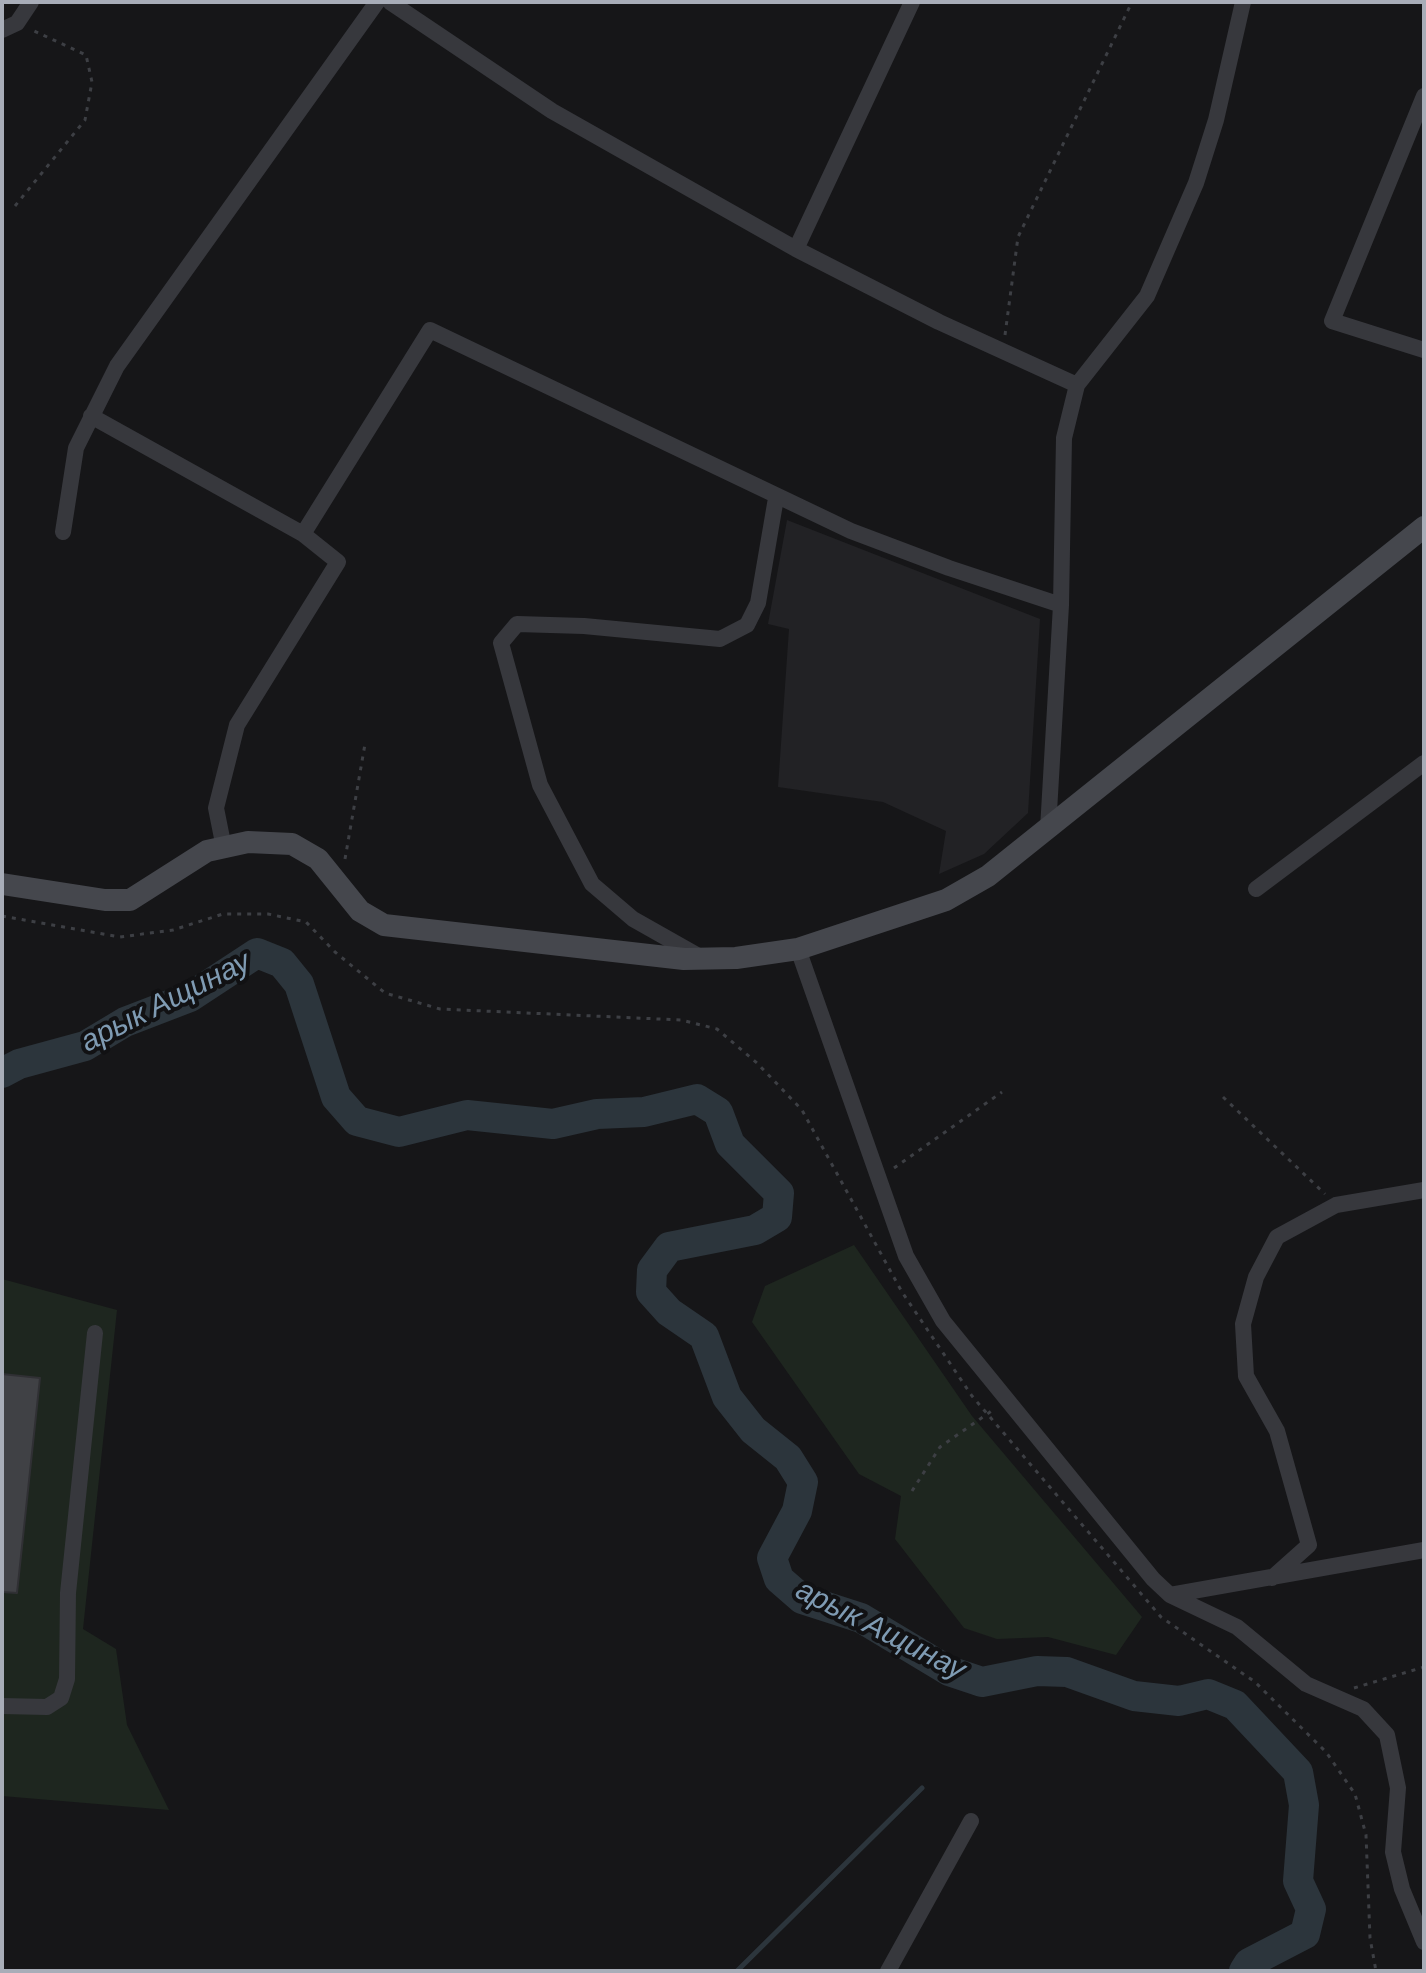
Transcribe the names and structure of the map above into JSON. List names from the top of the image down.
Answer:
{
  "water": ["арык Ащинау"]
}
